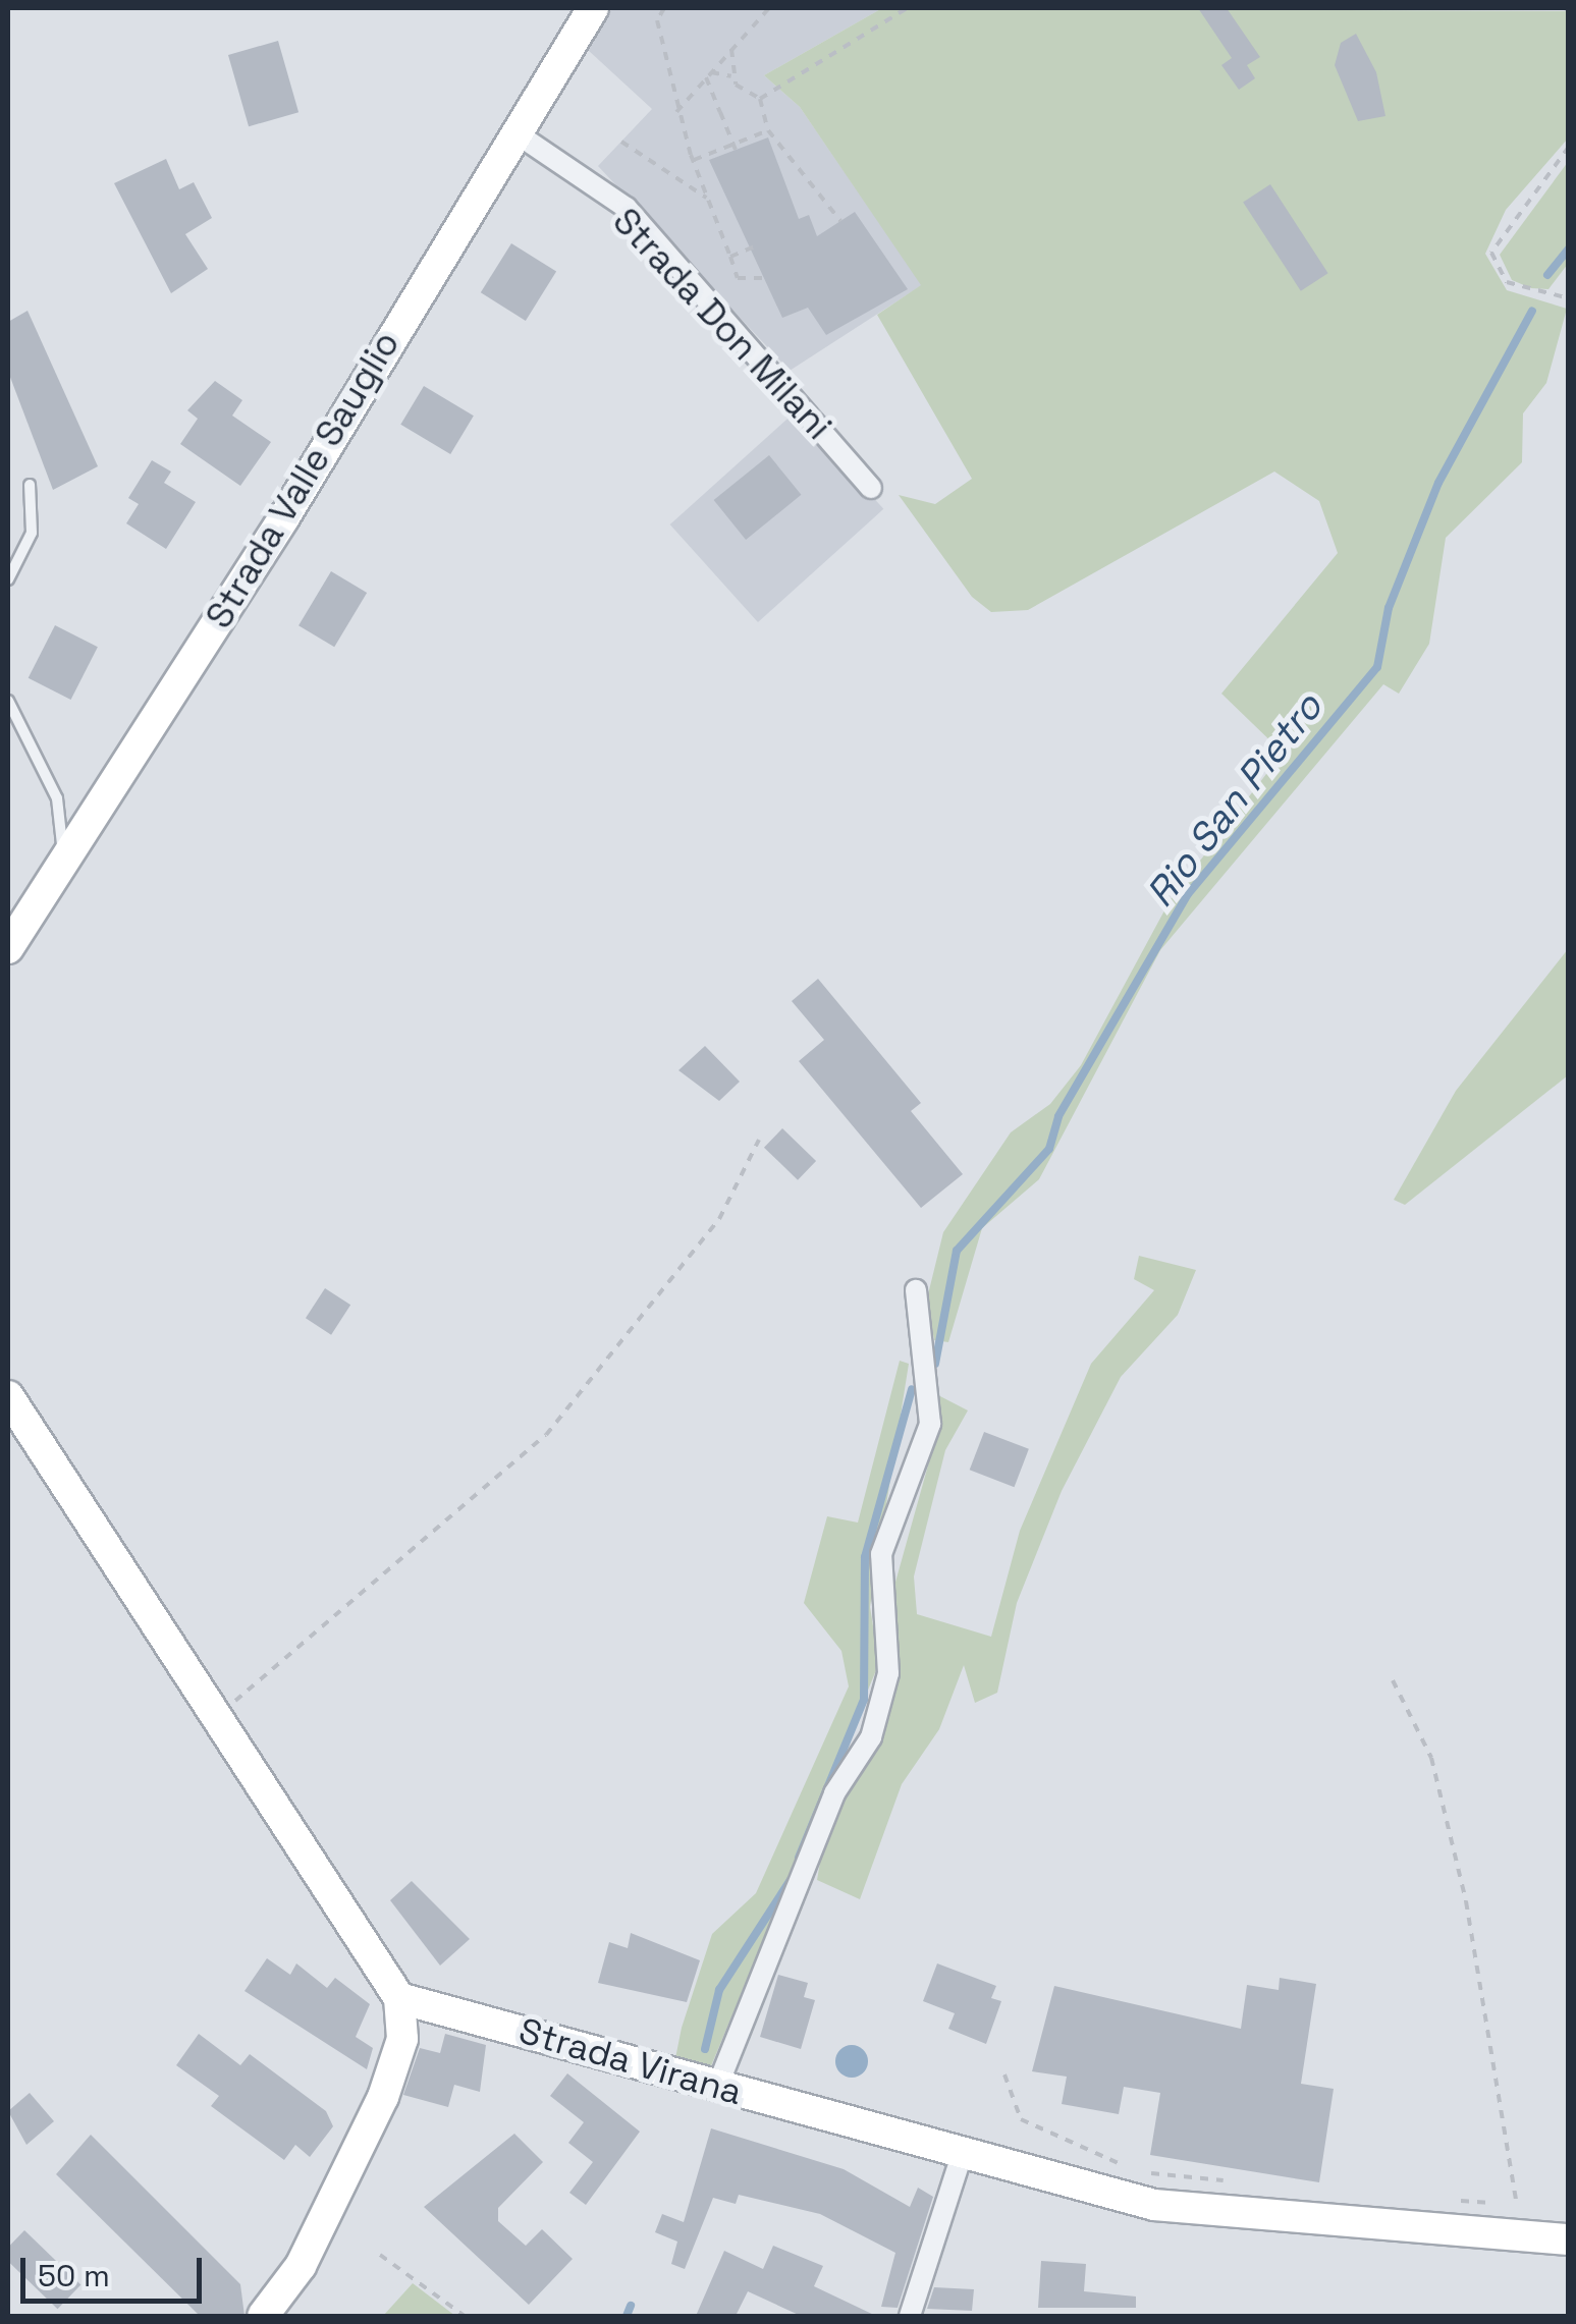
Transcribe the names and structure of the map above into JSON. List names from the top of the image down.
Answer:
{
  "streets": {
    "street": ["Strada Don Milani", "Strada Valle Sauglio", "Strada Virana"]
  },
  "crossings": [
    ["Strada Don Milani", "Strada Valle Sauglio"]
  ],
  "water": ["Rio San Pietro"],
  "scale_bar": "50 m"
}
